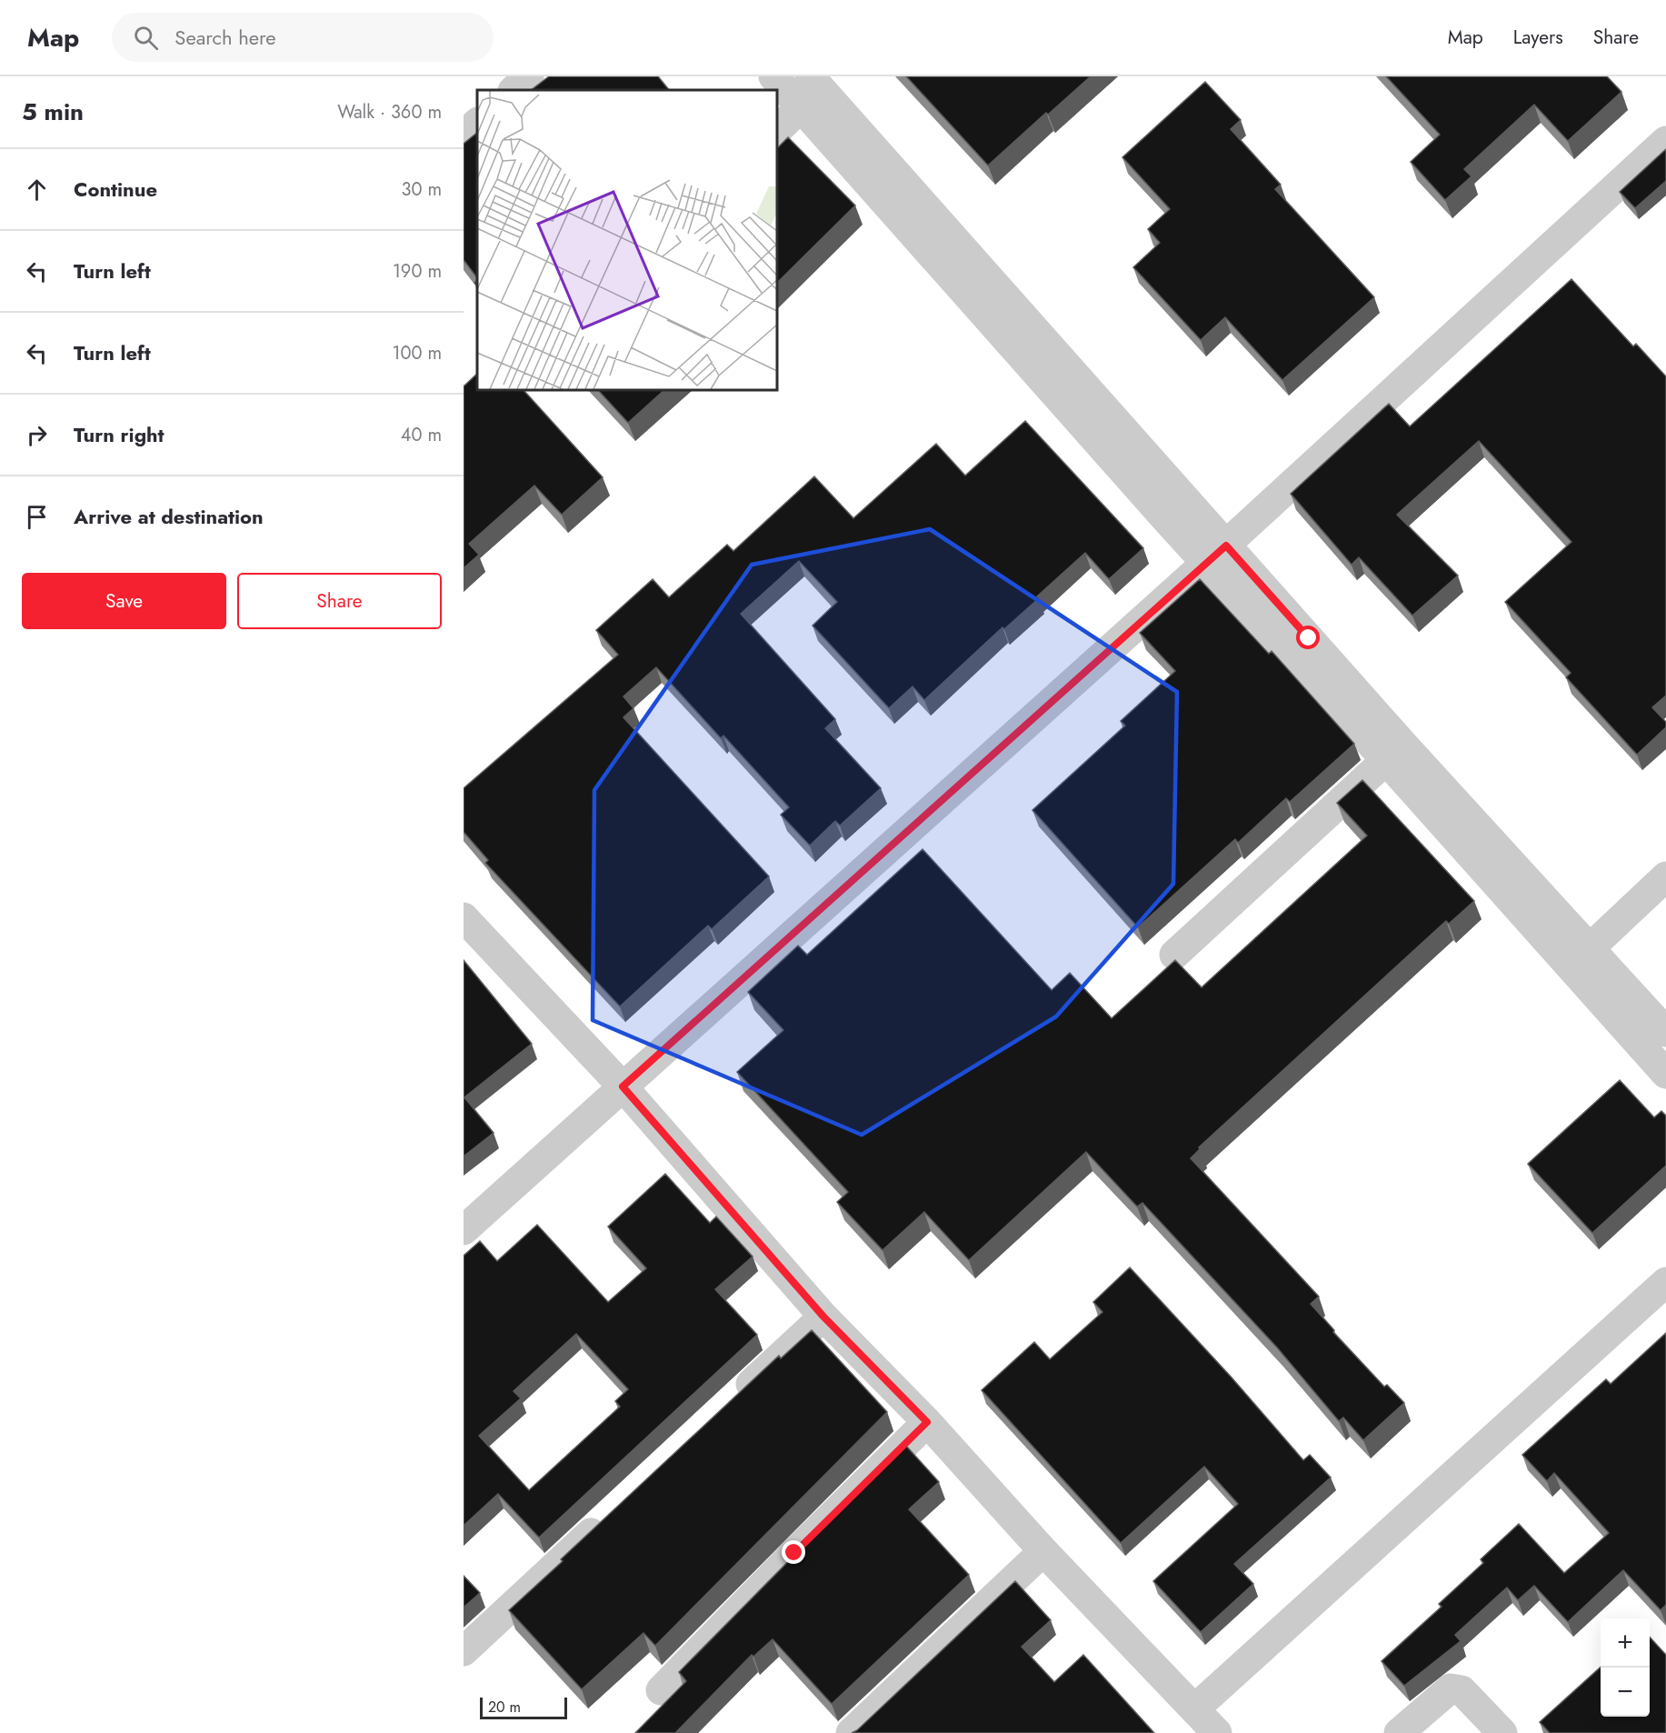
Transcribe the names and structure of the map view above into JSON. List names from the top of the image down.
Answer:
{
  "scale_bar": "20 m",
  "page": {
    "header": "Map",
    "search": "Search here",
    "nav": ["Map", "Layers", "Share"],
    "heading": ["5 min", "Walk · 360 m"],
    "list": [
      ["Continue", "30 m"],
      ["Turn left", "190 m"],
      ["Turn left", "100 m"],
      ["Turn right", "40 m"],
      "Arrive at destination"
    ],
    "buttons": ["Save", "Share"],
    "map_buttons": ["+", "−"],
    "scale": "20 m"
  }
}
